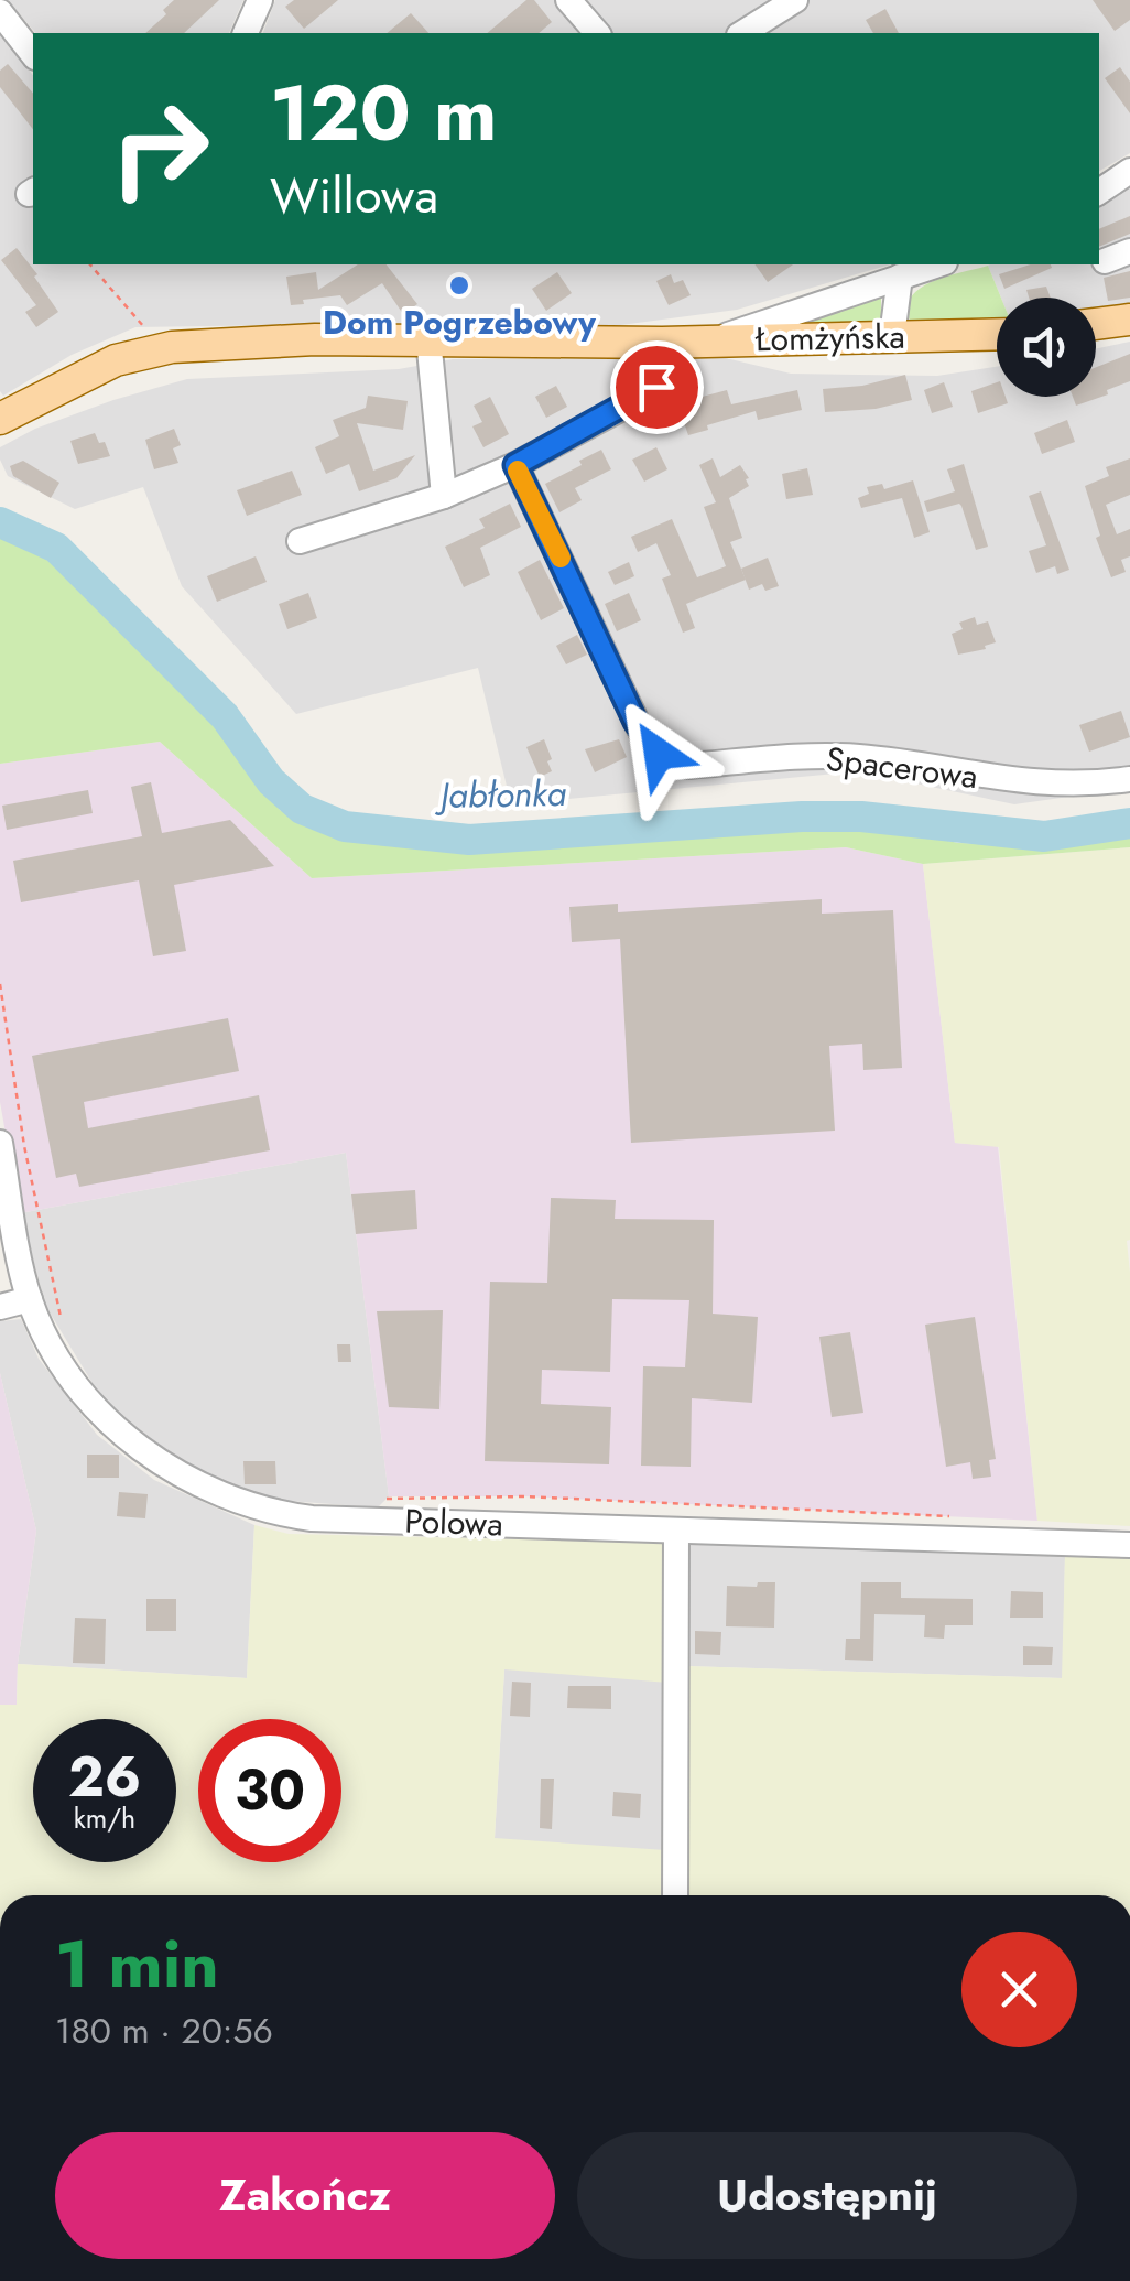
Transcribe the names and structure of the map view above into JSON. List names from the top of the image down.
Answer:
{
  "streets": {
    "main road": ["Łomżyńska"],
    "street": ["Spacerowa", "Polowa"]
  },
  "water": ["Jabłonka"],
  "places": ["Dom Pogrzebowy"],
  "page": {
    "turn": ["120 m", "Willowa"],
    "speed": "26 km/h",
    "limit": "30",
    "heading": ["1 min", "180 m · 20:56"],
    "buttons": ["Zakończ", "Udostępnij"]
  }
}
